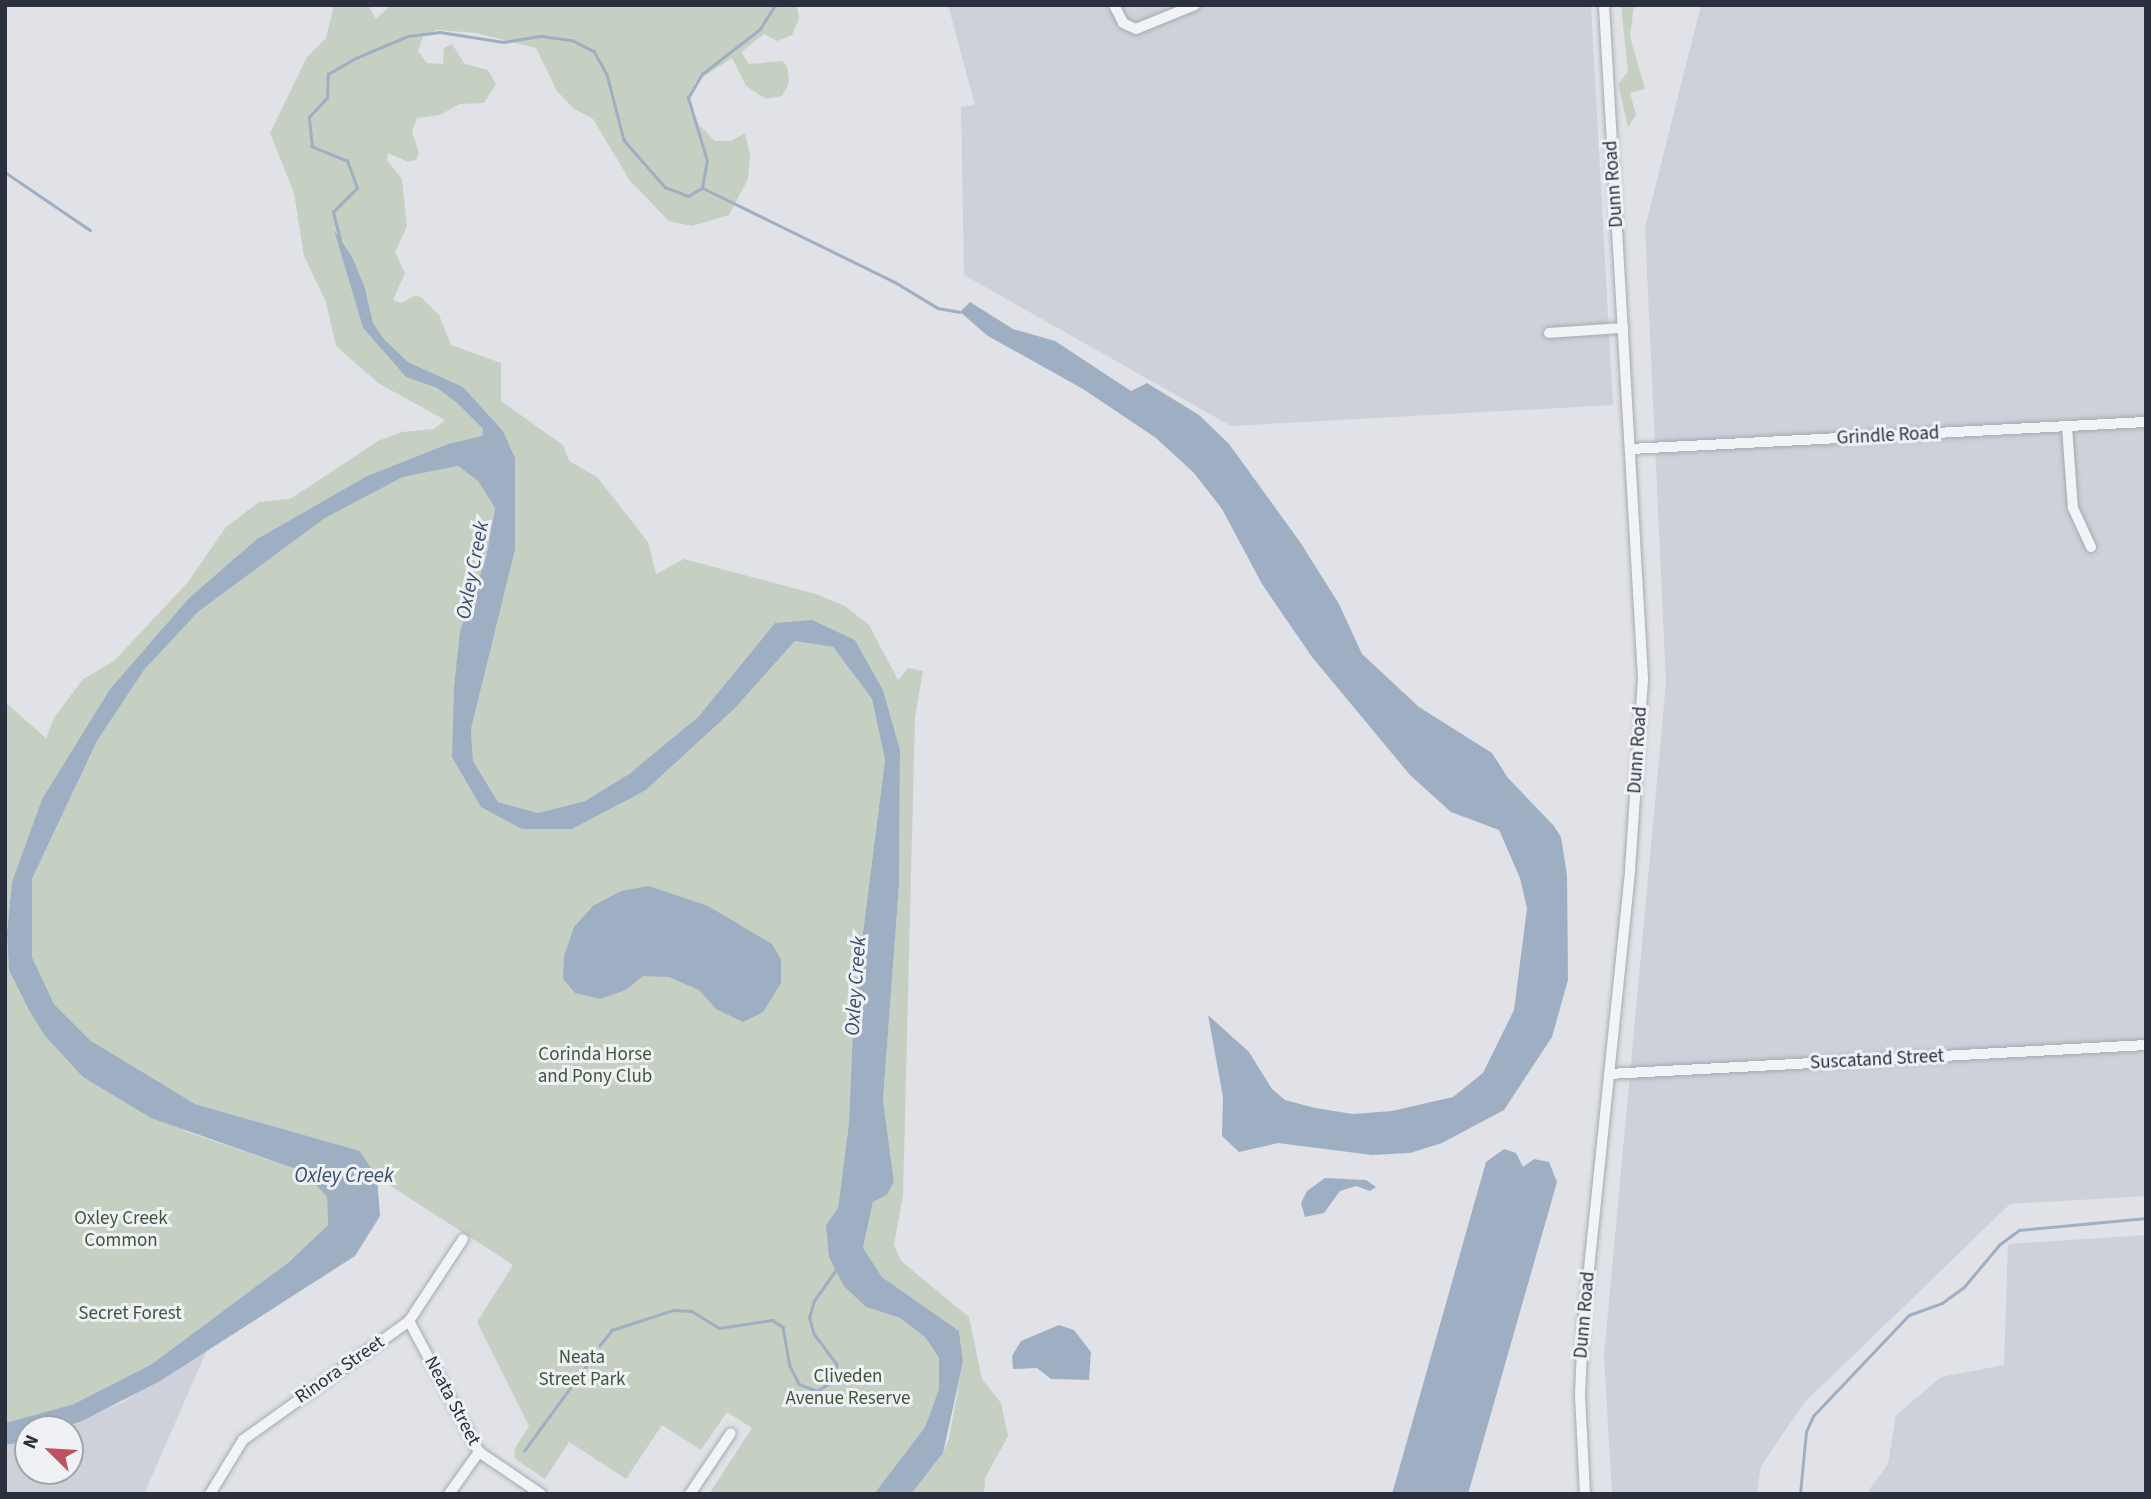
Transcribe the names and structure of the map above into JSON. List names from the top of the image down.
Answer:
{
  "streets": {
    "street": [
      "Dunn Road",
      "Grindle Road",
      "Suscatand Street",
      "Rinora Street",
      "Neata Street"
    ]
  },
  "crossings": [
    ["Dunn Road", "Grindle Road"],
    ["Dunn Road", "Suscatand Street"],
    ["Rinora Street", "Neata Street"]
  ],
  "water": ["Oxley Creek"],
  "parks": [
    "Corinda Horse and Pony Club",
    "Oxley Creek Common",
    "Secret Forest",
    "Neata Street Park",
    "Cliveden Avenue Reserve"
  ],
  "north": "top left"
}
